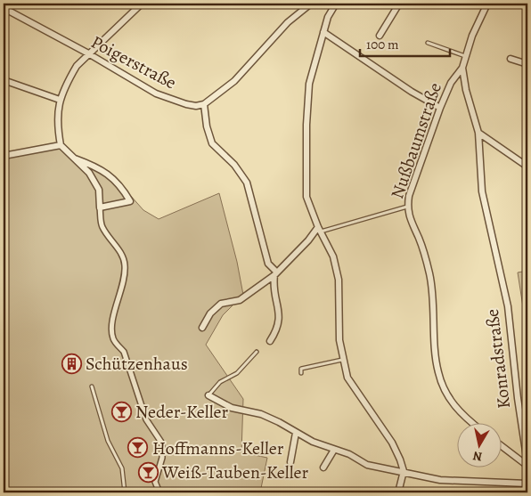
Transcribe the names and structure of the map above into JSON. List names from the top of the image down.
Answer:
{
  "streets": {
    "street": ["Poigerstraße", "Nußbaumstraße", "Konradstraße"]
  },
  "crossings": [
    ["Nußbaumstraße", "Konradstraße"]
  ],
  "places": {
    "building": ["Schützenhaus"],
    "bar": ["Neder-Keller", "Hoffmanns-Keller", "Weiß-Tauben-Keller"]
  },
  "scale_bar": "100 m",
  "north": "bottom"
}
